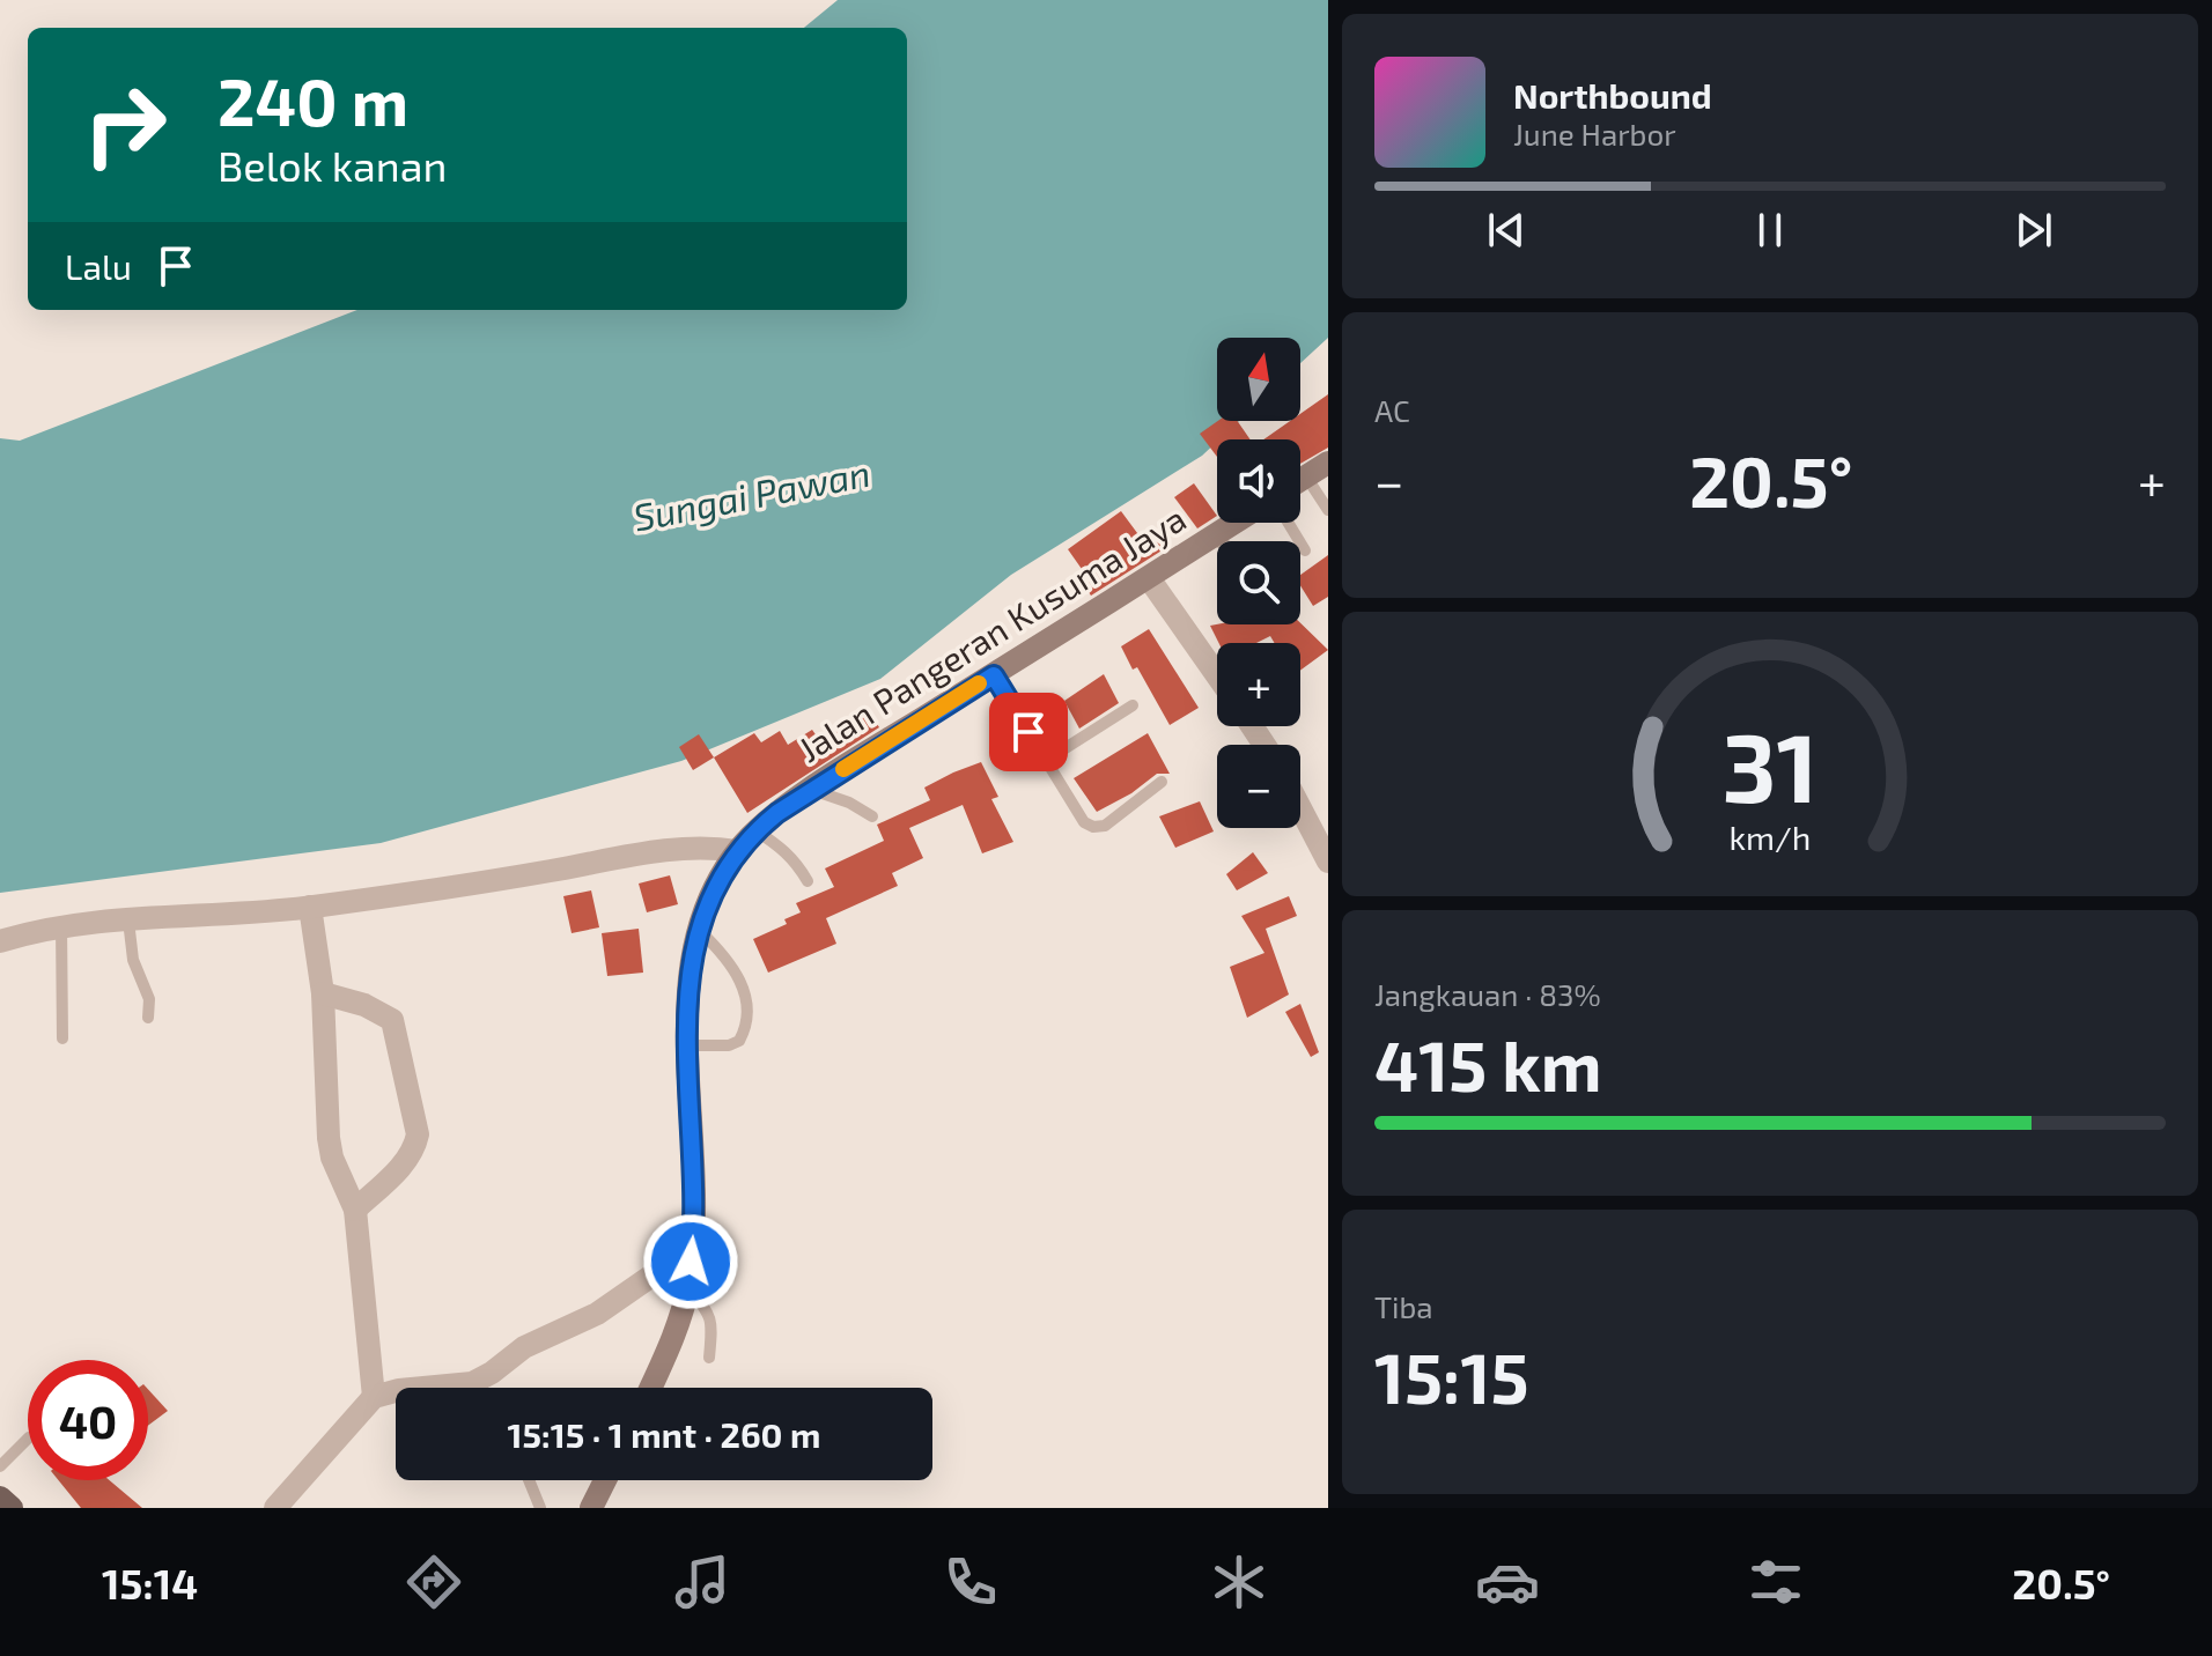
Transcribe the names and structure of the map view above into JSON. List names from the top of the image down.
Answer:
{
  "streets": {
    "street": ["Jalan Pangeran Kusuma Jaya"]
  },
  "water": ["Sungai Pawan"],
  "north": "top",
  "page": {
    "turn": ["240 m", "Belok kanan"],
    "song": ["Northbound", "June Harbor"],
    "then": "Lalu",
    "tile": [
      "AC",
      ["Jangkauan · 83%", "415 km"],
      ["Tiba", "15:15"]
    ],
    "map_buttons": ["+", "−"],
    "heat": ["−", "20.5°", "+"],
    "limit": "40",
    "trip": "15:15 · 1 mnt · 260 m",
    "tabs": ["15:14", "20.5°"],
    "gauge": ["31", "km/h"]
  }
}
